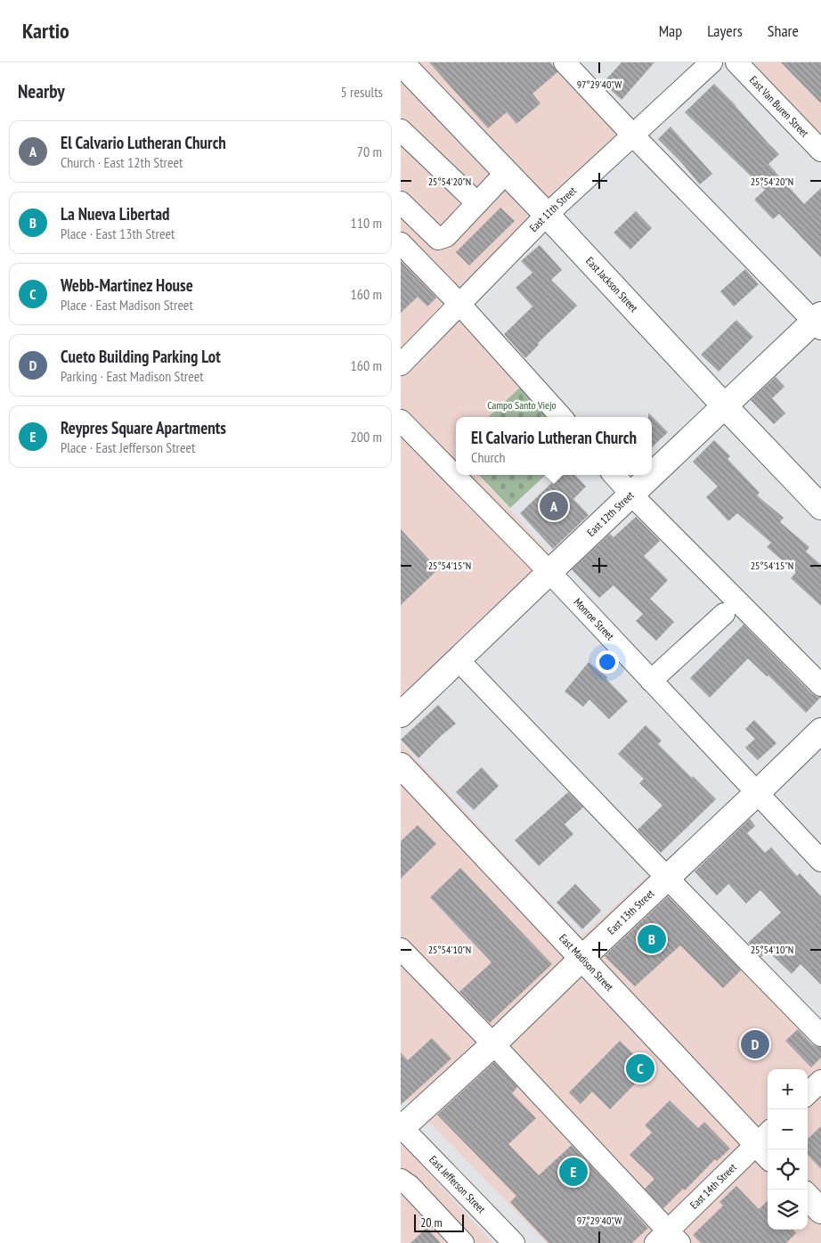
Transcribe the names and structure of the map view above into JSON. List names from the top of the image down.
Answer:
{
  "streets": {
    "main road": [
      "East Jackson Street",
      "East 12th Street",
      "East 13th Street",
      "East Madison Street"
    ],
    "street": [
      "East Van Buren Street",
      "East 11th Street",
      "Monroe Street",
      "East Jefferson Street",
      "East 14th Street"
    ]
  },
  "crossings": [
    ["East 11th Street", "East Jackson Street"],
    ["East Jackson Street", "East 12th Street"],
    ["East 12th Street", "Monroe Street"],
    ["Monroe Street", "East 13th Street"],
    ["East 13th Street", "East Madison Street"],
    ["East 13th Street", "East Jefferson Street"],
    ["East Madison Street", "East 14th Street"]
  ],
  "parks": ["Campo Santo Viejo"],
  "scale_bar": "20 m",
  "page": {
    "header": "Kartio",
    "nav": ["Map", "Layers", "Share"],
    "heading": ["Nearby", "5 results"],
    "list": [
      {
        "mark": "A",
        "name": "El Calvario Lutheran Church",
        "note": "Church · East 12th Street",
        "value": "70 m"
      },
      {
        "mark": "B",
        "name": "La Nueva Libertad",
        "note": "Place · East 13th Street",
        "value": "110 m"
      },
      {
        "mark": "C",
        "name": "Webb-Martinez House",
        "note": "Place · East Madison Street",
        "value": "160 m"
      },
      {
        "mark": "D",
        "name": "Cueto Building Parking Lot",
        "note": "Parking · East Madison Street",
        "value": "160 m"
      },
      {
        "mark": "E",
        "name": "Reypres Square Apartments",
        "note": "Place · East Jefferson Street",
        "value": "200 m"
      }
    ],
    "popup": ["El Calvario Lutheran Church", "Church"],
    "pins": [
      "A",
      "B",
      "D",
      "C",
      "E"
    ],
    "map_buttons": ["+", "−"],
    "scale": "20 m"
  },
  "coordinates": [
    "97°29'40\"W",
    "25°54'20\"N",
    "25°54'15\"N",
    "25°54'10\"N"
  ]
}
